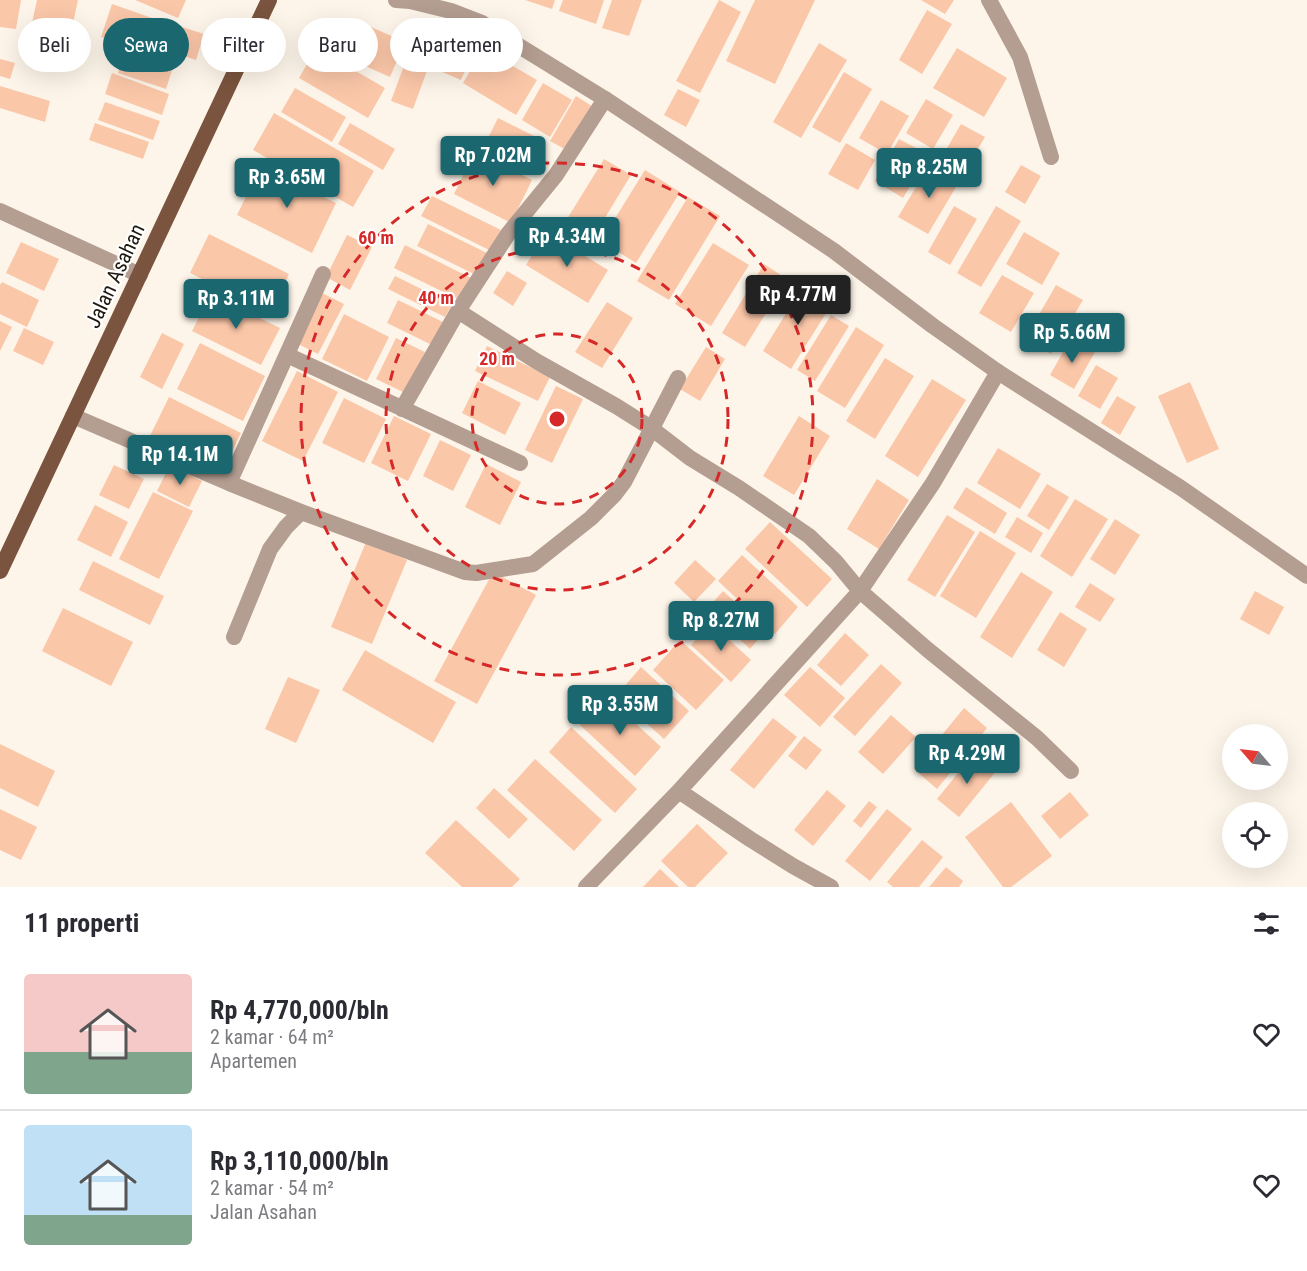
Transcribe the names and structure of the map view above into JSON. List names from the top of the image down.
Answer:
{
  "streets": {
    "main road": ["Jalan Asahan"]
  },
  "north": "top left",
  "page": {
    "chip": [
      "Beli",
      "Sewa",
      "Filter",
      "Baru",
      "Apartemen"
    ],
    "price": [
      "Rp 7.02M",
      "Rp 8.25M",
      "Rp 3.65M",
      "Rp 4.34M",
      "Rp 4.77M",
      "Rp 3.11M",
      "Rp 5.66M",
      "Rp 14.1M",
      "Rp 8.27M",
      "Rp 3.55M",
      "Rp 4.29M"
    ],
    "heading": "11 properti",
    "list": [
      {
        "name": "Rp 4,770,000/bln",
        "note": "2 kamar · 64 m² · Apartemen"
      },
      {
        "name": "Rp 3,110,000/bln",
        "note": "2 kamar · 54 m² · Jalan Asahan"
      }
    ]
  },
  "rings": ["60 m", "40 m", "20 m"]
}
